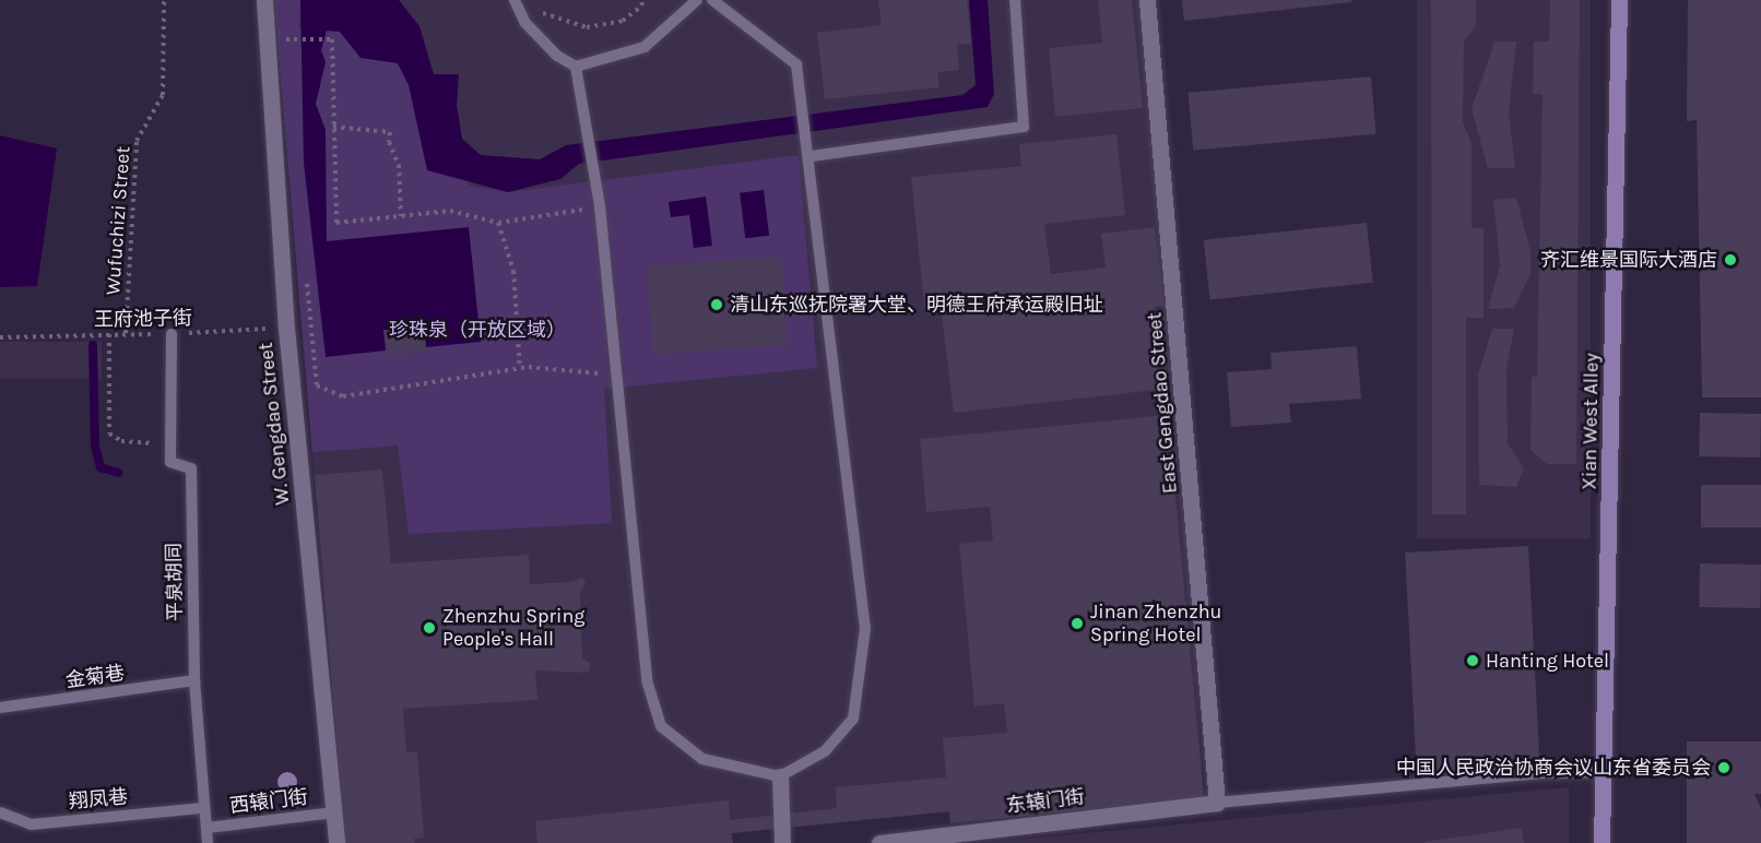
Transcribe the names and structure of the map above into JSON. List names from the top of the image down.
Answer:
{
  "streets": {
    "main road": ["Xian West Alley"],
    "street": ["East Gengdao Street", "W. Gengdao Street", "东辕门街"],
    "lane": [
      "平泉胡同",
      "金菊巷",
      "翔凤巷",
      "西辕门街"
    ],
    "path": ["Wufuchizi Street", "王府池子街"]
  },
  "crossings": [
    ["Wufuchizi Street", "王府池子街"],
    ["王府池子街", "W. Gengdao Street"],
    ["East Gengdao Street", "东辕门街"],
    ["W. Gengdao Street", "西辕门街"],
    ["平泉胡同", "金菊巷"],
    ["平泉胡同", "翔凤巷"],
    ["平泉胡同", "西辕门街"]
  ],
  "parks": ["珍珠泉（开放区域）"],
  "places": [
    "齐汇维景国际大酒店",
    "清山东巡抚院署大堂、明德王府承运殿旧址",
    "Jinan Zhenzhu Spring Hotel",
    "Zhenzhu Spring People's Hall",
    "Hanting Hotel",
    "中国人民政治协商会议山东省委员会"
  ]
}
